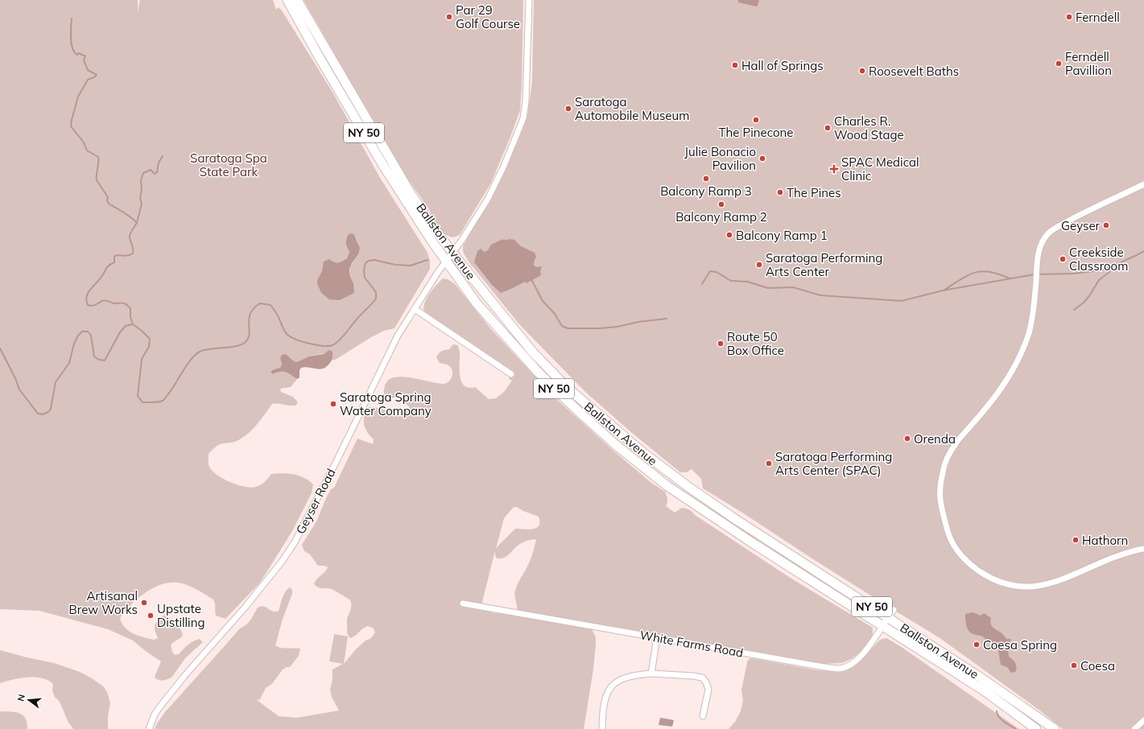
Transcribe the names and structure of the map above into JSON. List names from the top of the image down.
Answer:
{
  "streets": {
    "highway": ["NY 50", "Ballston Avenue"],
    "street": ["Geyser Road", "White Farms Road"]
  },
  "crossings": [
    ["Ballston Avenue", "Geyser Road"],
    ["Ballston Avenue", "White Farms Road"]
  ],
  "parks": ["Saratoga Spa State Park"],
  "places": {
    "other": [
      "Par 29 Golf Course",
      "Ferndell",
      "Ferndell Pavillion",
      "Hall of Springs",
      "Roosevelt Baths",
      "Saratoga Automobile Museum",
      "The Pinecone",
      "Charles R. Wood Stage",
      "Julie Bonacio Pavilion",
      "Balcony Ramp 3",
      "The Pines",
      "Balcony Ramp 2",
      "Geyser",
      "Balcony Ramp 1",
      "Creekside Classroom",
      "Saratoga Performing Arts Center",
      "Route 50 Box Office",
      "Saratoga Spring Water Company",
      "Orenda",
      "Saratoga Performing Arts Center (SPAC)",
      "Hathorn",
      "Artisanal Brew Works",
      "Upstate Distilling",
      "Coesa Spring",
      "Coesa"
    ],
    "health": ["SPAC Medical Clinic"]
  },
  "north": "left"
}
